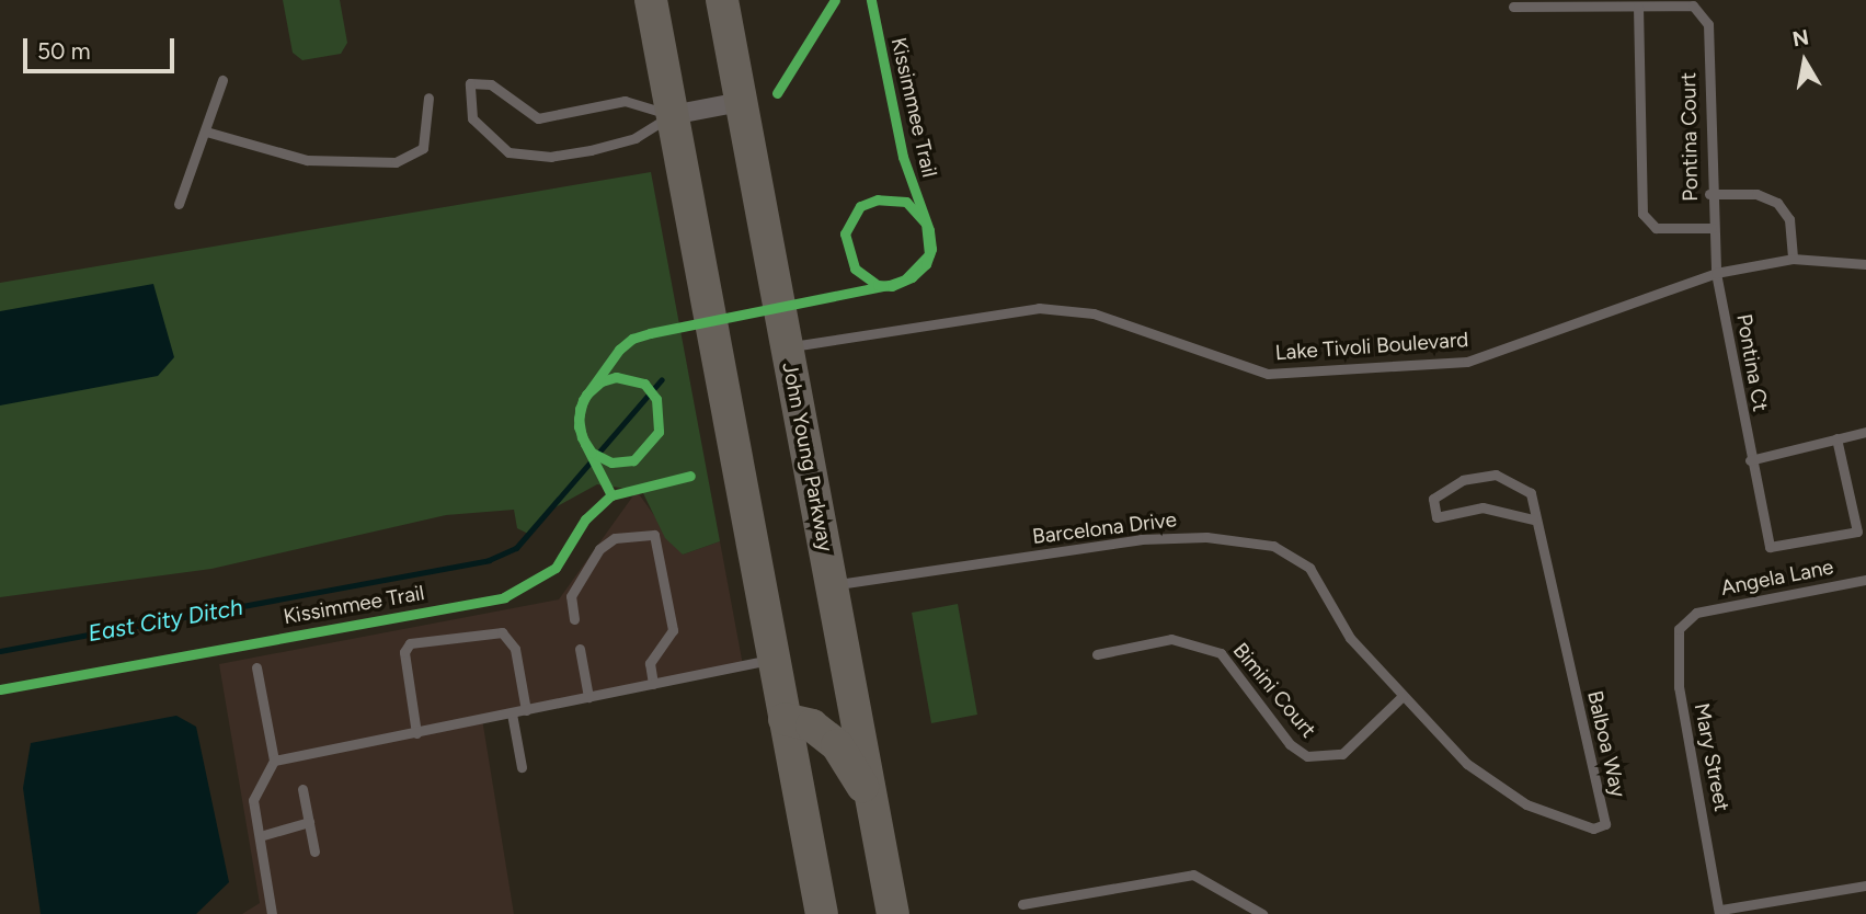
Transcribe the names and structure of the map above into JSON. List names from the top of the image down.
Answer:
{
  "streets": {
    "highway": ["John Young Parkway"],
    "lane": [
      "Pontina Court",
      "Lake Tivoli Boulevard",
      "Pontina Ct",
      "Barcelona Drive",
      "Angela Lane",
      "Bimini Court",
      "Balboa Way",
      "Mary Street"
    ],
    "cycle path": ["Kissimmee Trail"]
  },
  "crossings": [
    ["Pontina Court", "Lake Tivoli Boulevard"],
    ["Pontina Court", "Pontina Ct"],
    ["Lake Tivoli Boulevard", "Pontina Ct"],
    ["Lake Tivoli Boulevard", "John Young Parkway"],
    ["John Young Parkway", "Barcelona Drive"],
    ["Barcelona Drive", "Bimini Court"],
    ["Barcelona Drive", "Balboa Way"],
    ["Angela Lane", "Mary Street"],
    ["Bimini Court", "Balboa Way"]
  ],
  "water": ["East City Ditch"],
  "scale_bar": "50 m",
  "north": "top"
}
